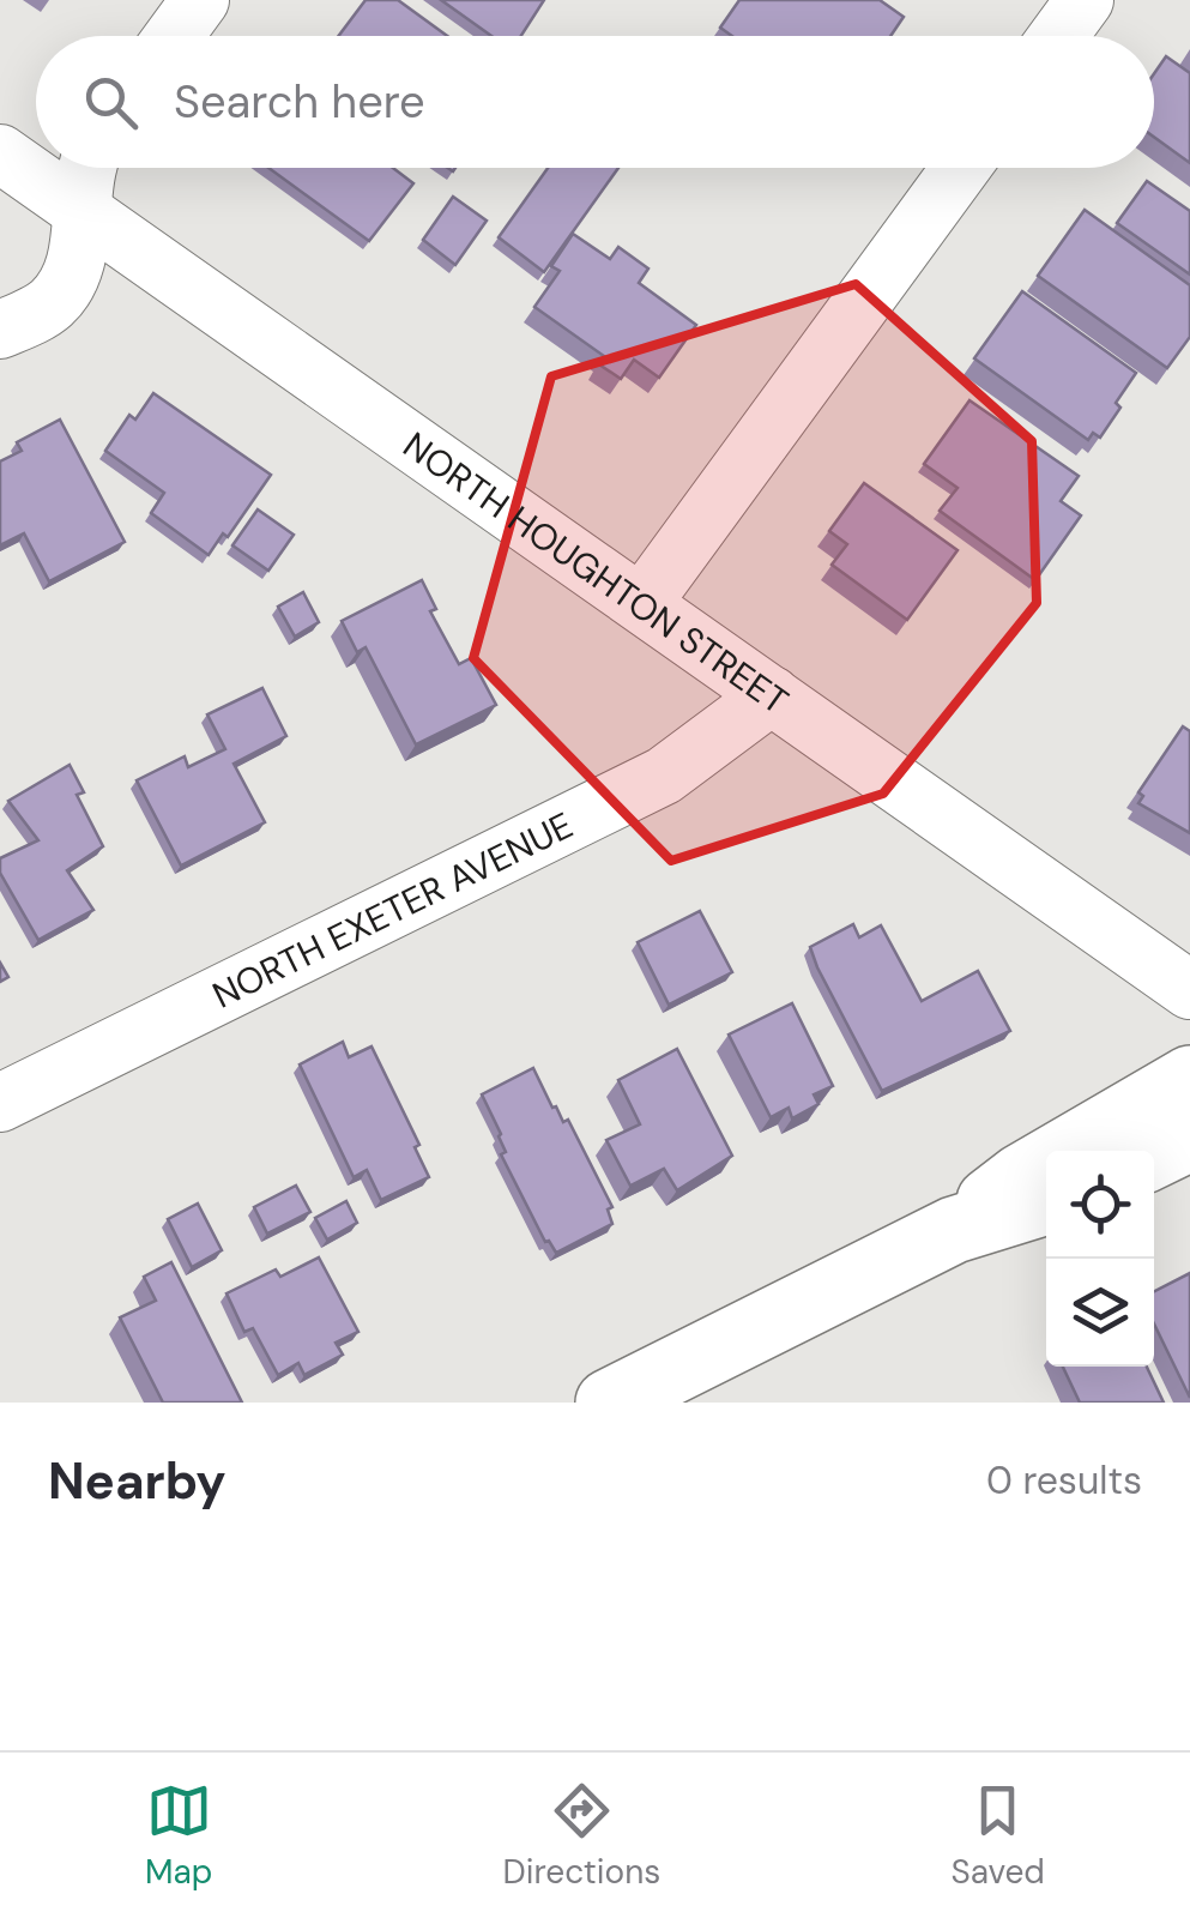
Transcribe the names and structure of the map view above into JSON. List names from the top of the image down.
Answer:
{
  "streets": {
    "street": ["NORTH HOUGHTON STREET", "NORTH EXETER AVENUE"]
  },
  "crossings": [
    ["NORTH HOUGHTON STREET", "NORTH EXETER AVENUE"]
  ],
  "page": {
    "search": "Search here",
    "heading": ["Nearby", "0 results"],
    "nav": ["Map", "Directions", "Saved"]
  }
}
